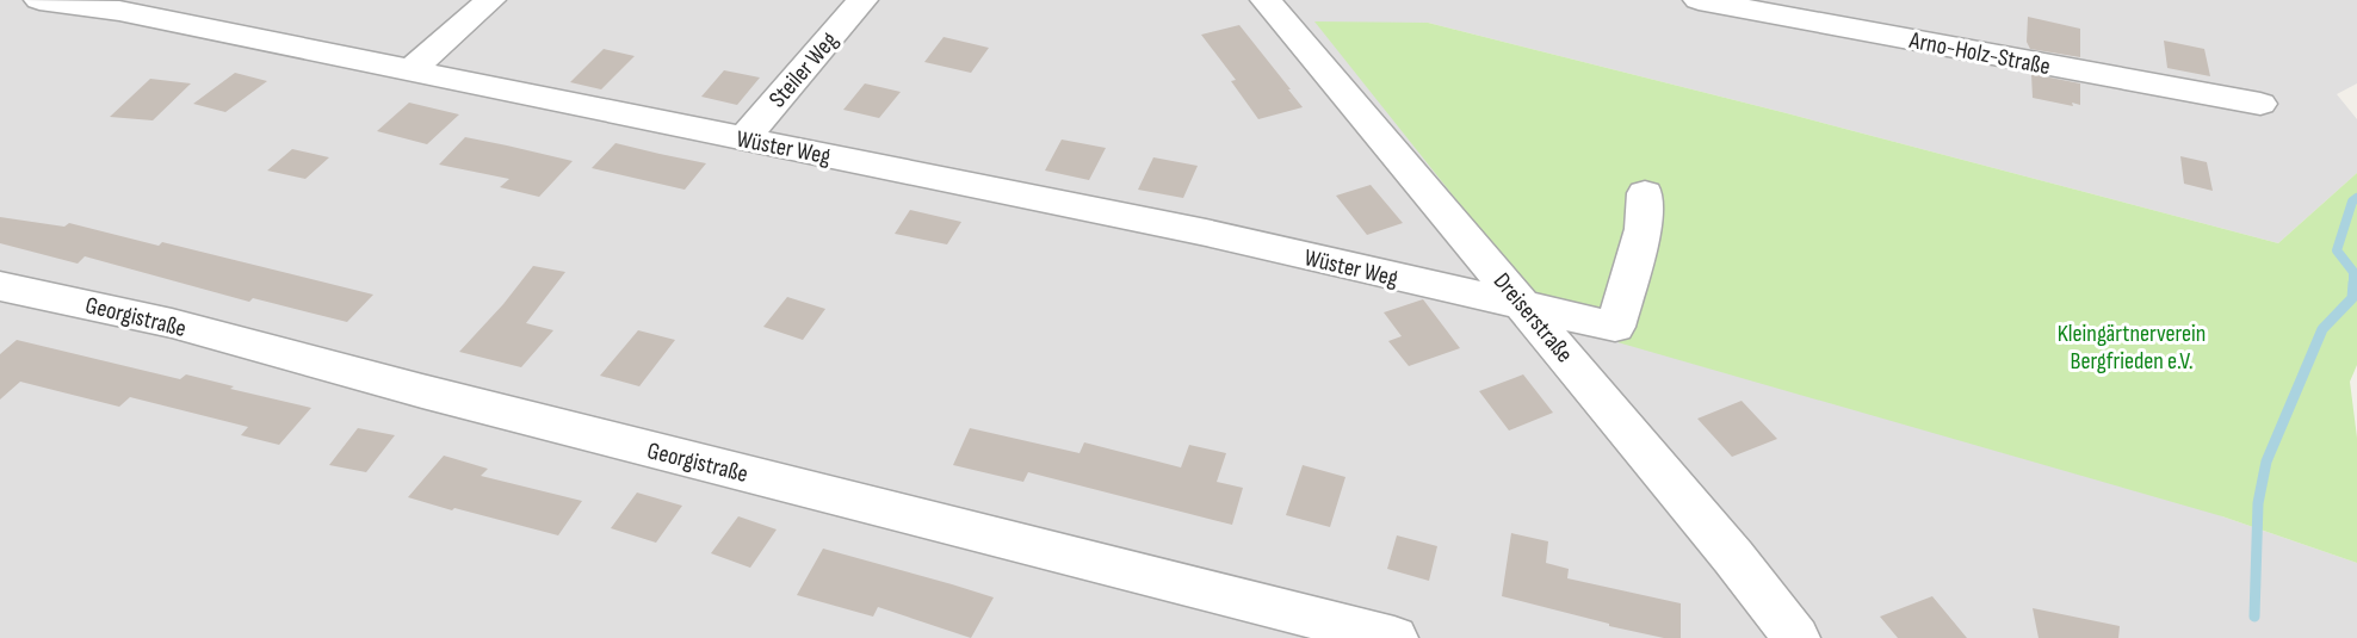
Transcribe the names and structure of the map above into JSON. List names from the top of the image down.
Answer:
{
  "streets": {
    "street": [
      "Arno-Holz-Straße",
      "Steiler Weg",
      "Wüster Weg",
      "Georgistraße",
      "Dreiserstraße"
    ]
  },
  "crossings": [
    ["Steiler Weg", "Wüster Weg"],
    ["Wüster Weg", "Dreiserstraße"]
  ],
  "parks": ["Kleingärtnerverein Bergfrieden e.V."]
}
